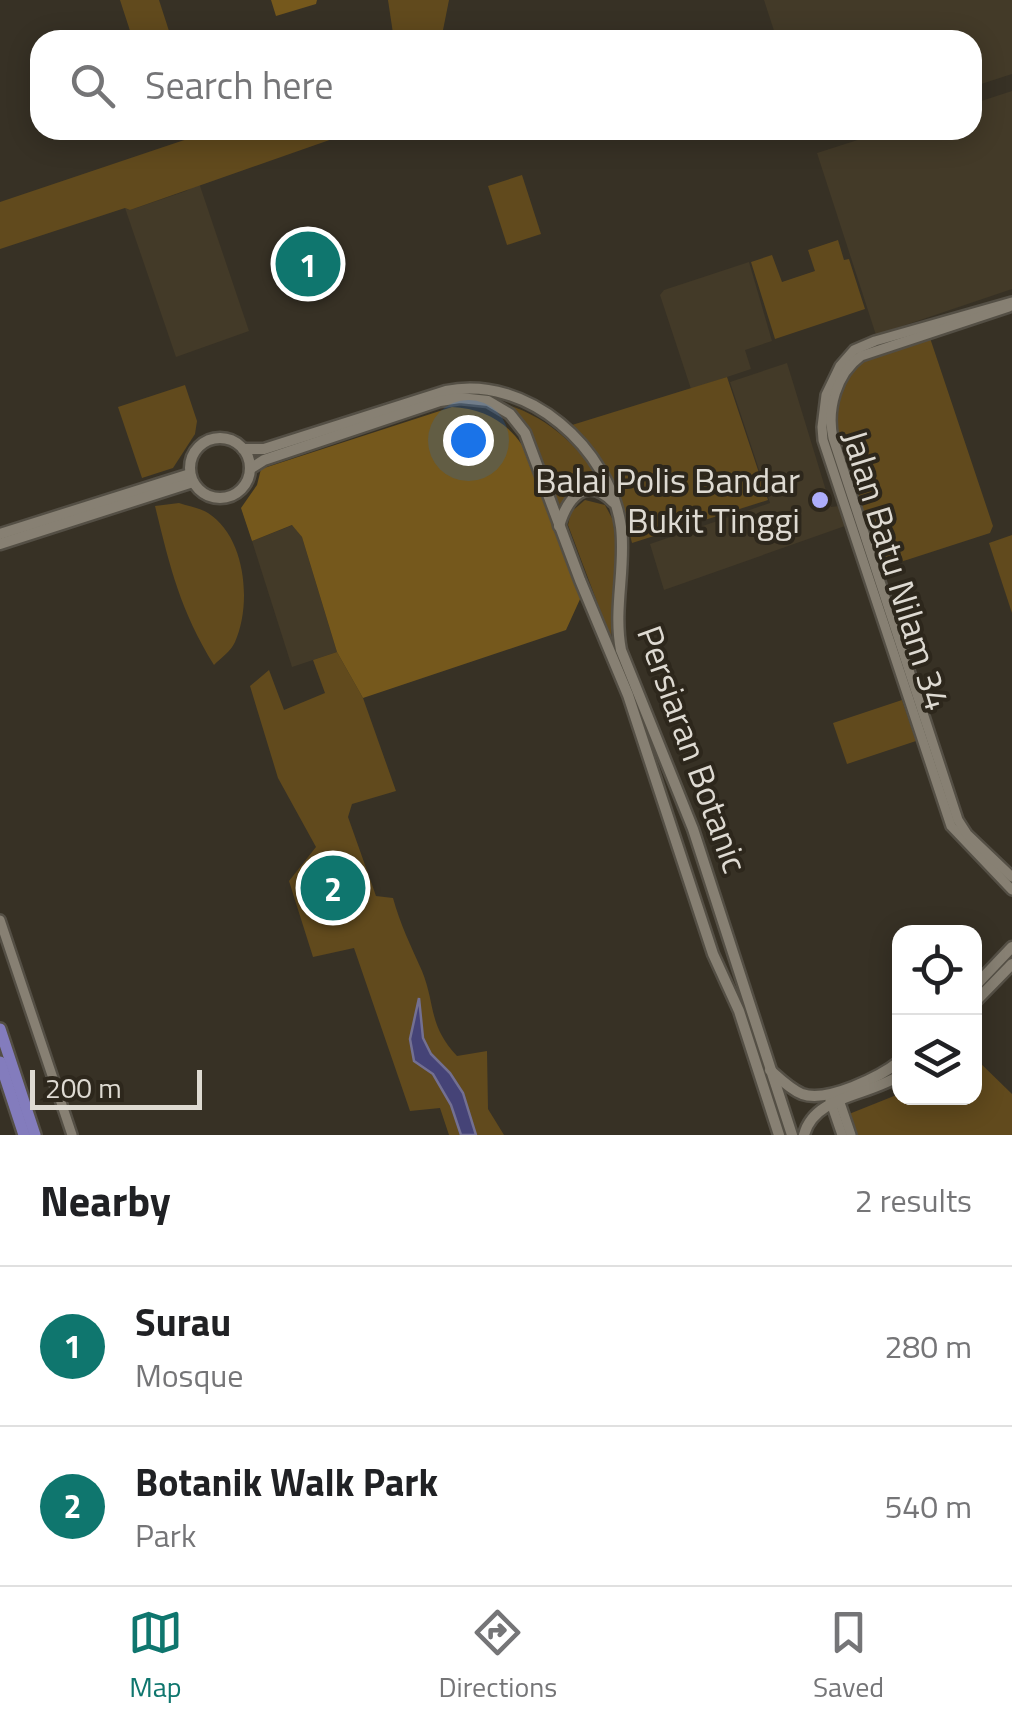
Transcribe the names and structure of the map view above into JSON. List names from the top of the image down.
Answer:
{
  "streets": {
    "main road": ["Persiaran Botanic"],
    "street": ["Jalan Batu Nilam 34"]
  },
  "places": ["Balai Polis Bandar Bukit Tinggi"],
  "scale_bar": "200 m",
  "page": {
    "search": "Search here",
    "pins": ["1", "2"],
    "scale": "200 m",
    "heading": ["Nearby", "2 results"],
    "list": [
      {
        "mark": "1",
        "name": "Surau",
        "note": "Mosque",
        "value": "280 m"
      },
      {
        "mark": "2",
        "name": "Botanik Walk Park",
        "note": "Park",
        "value": "540 m"
      }
    ],
    "nav": ["Map", "Directions", "Saved"]
  }
}
